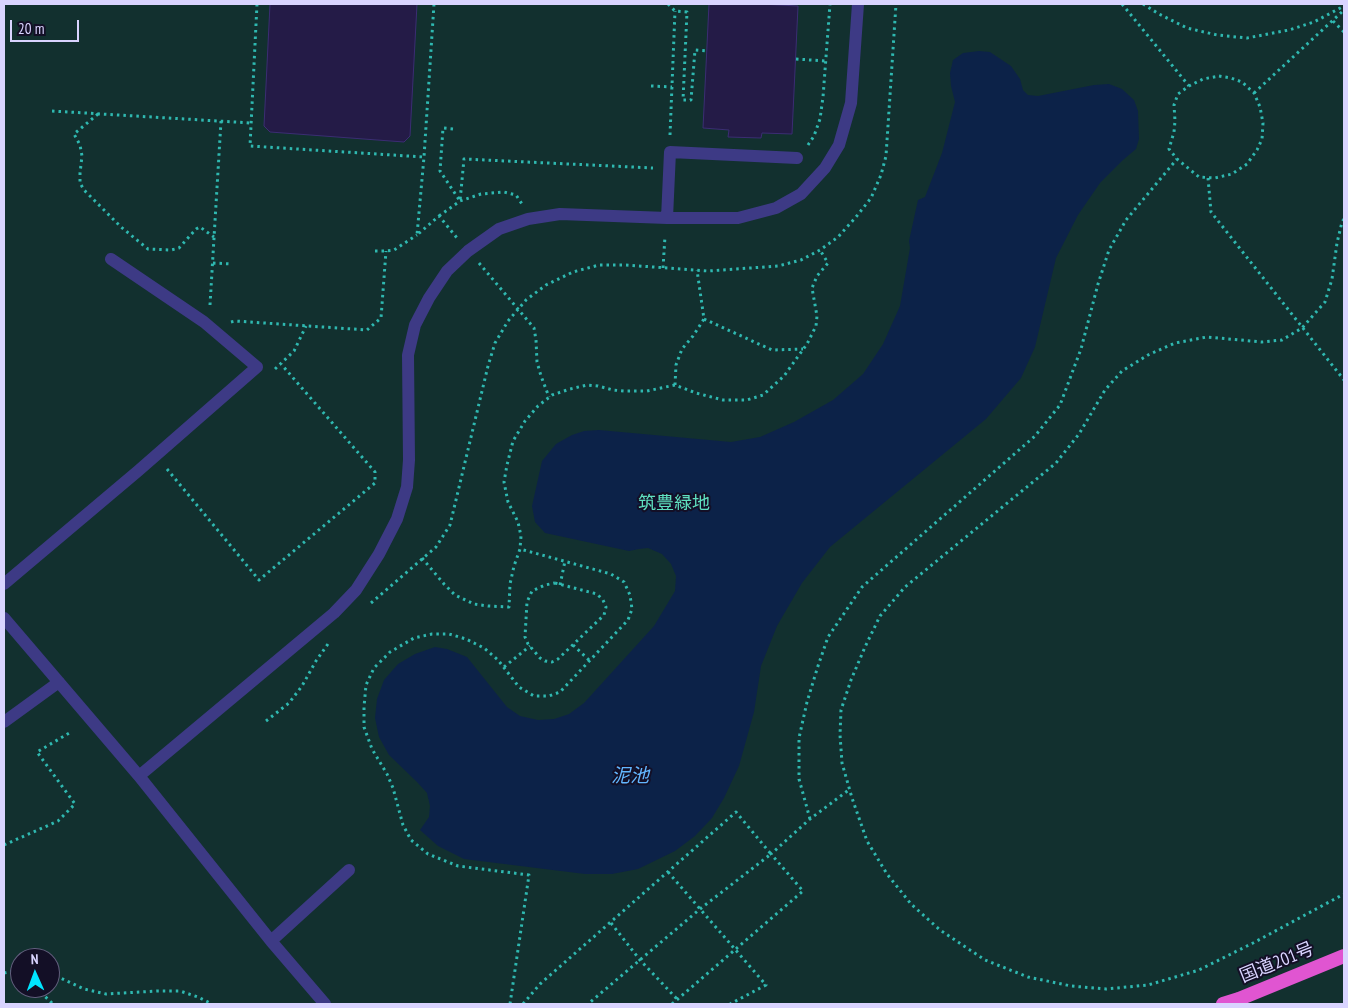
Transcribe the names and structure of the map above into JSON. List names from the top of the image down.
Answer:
{
  "streets": {
    "highway": ["国道201号"]
  },
  "water": ["泥池"],
  "parks": ["筑豊緑地"],
  "scale_bar": "20 m",
  "north": "top"
}
